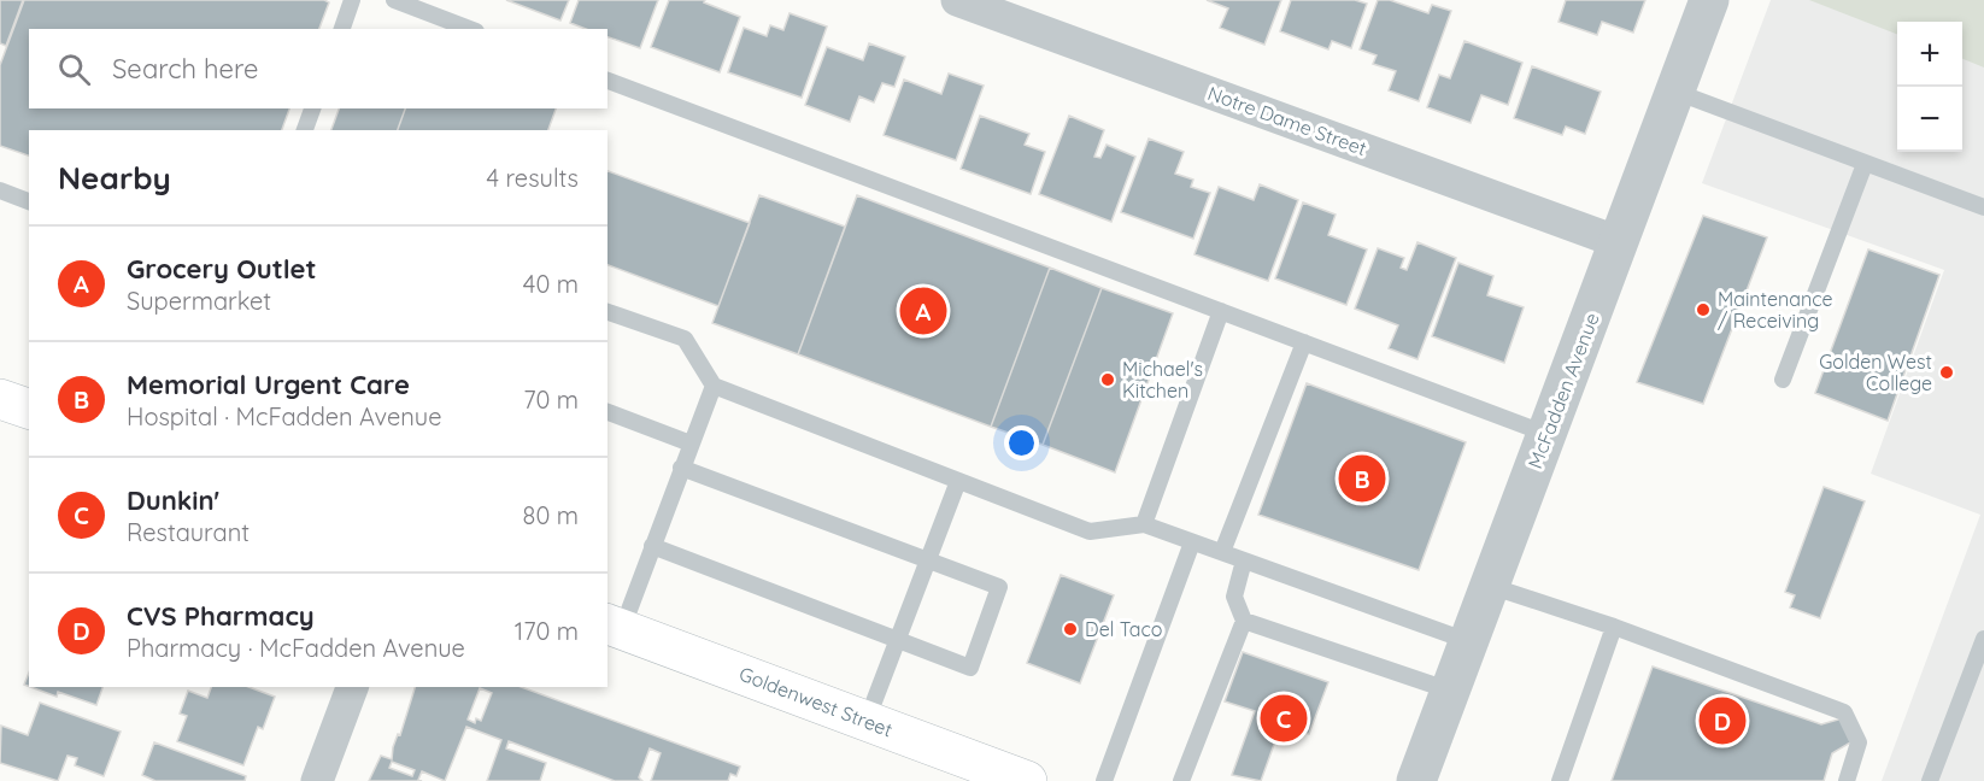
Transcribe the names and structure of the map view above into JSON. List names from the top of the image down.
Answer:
{
  "streets": {
    "main road": ["Goldenwest Street"],
    "street": ["Notre Dame Street", "McFadden Avenue"]
  },
  "crossings": [
    ["Notre Dame Street", "McFadden Avenue"]
  ],
  "places": [
    "Maintenance / Receiving",
    "Golden West College",
    "Michael's Kitchen",
    "Del Taco"
  ],
  "page": {
    "map_buttons": ["+", "−"],
    "search": "Search here",
    "heading": ["Nearby", "4 results"],
    "list": [
      {
        "mark": "A",
        "name": "Grocery Outlet",
        "note": "Supermarket",
        "value": "40 m"
      },
      {
        "mark": "B",
        "name": "Memorial Urgent Care",
        "note": "Hospital · McFadden Avenue",
        "value": "70 m"
      },
      {
        "mark": "C",
        "name": "Dunkin'",
        "note": "Restaurant",
        "value": "80 m"
      },
      {
        "mark": "D",
        "name": "CVS Pharmacy",
        "note": "Pharmacy · McFadden Avenue",
        "value": "170 m"
      }
    ],
    "pins": [
      "A",
      "B",
      "C",
      "D"
    ]
  }
}
